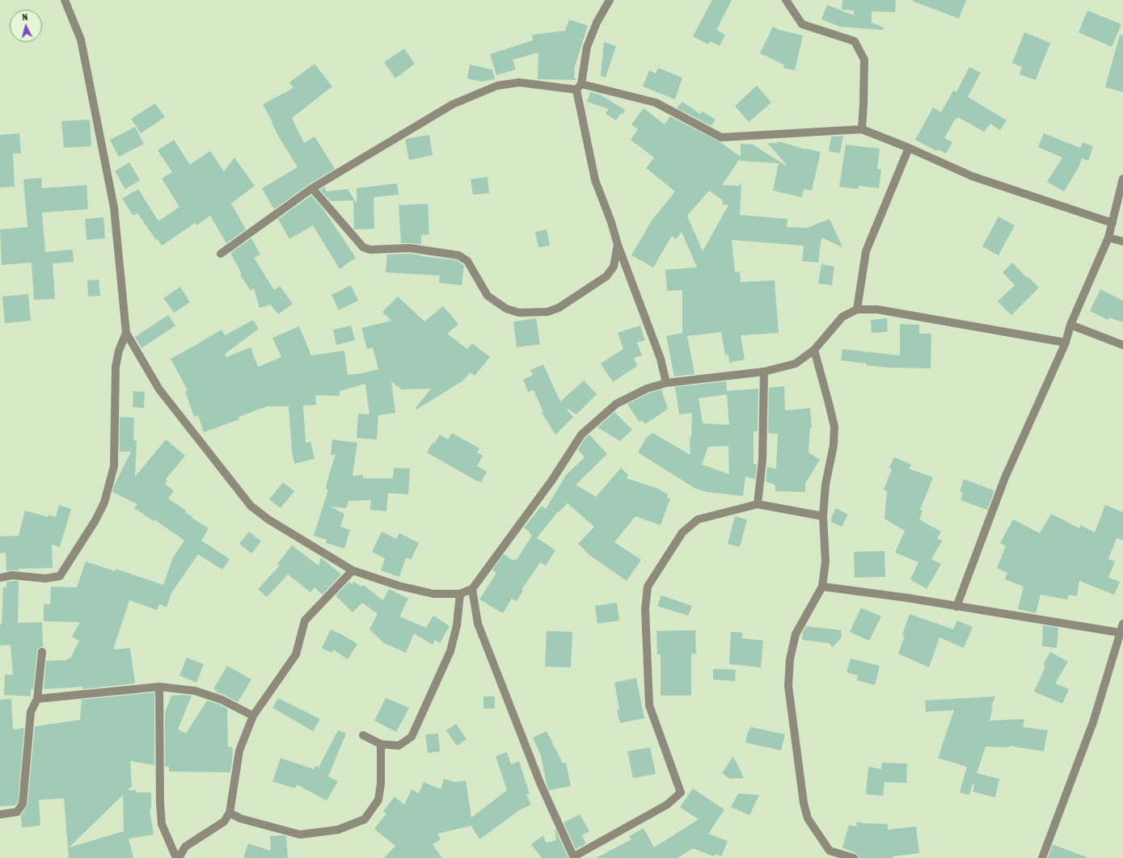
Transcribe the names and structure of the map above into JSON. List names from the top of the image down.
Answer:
{
  "north": "top"
}
